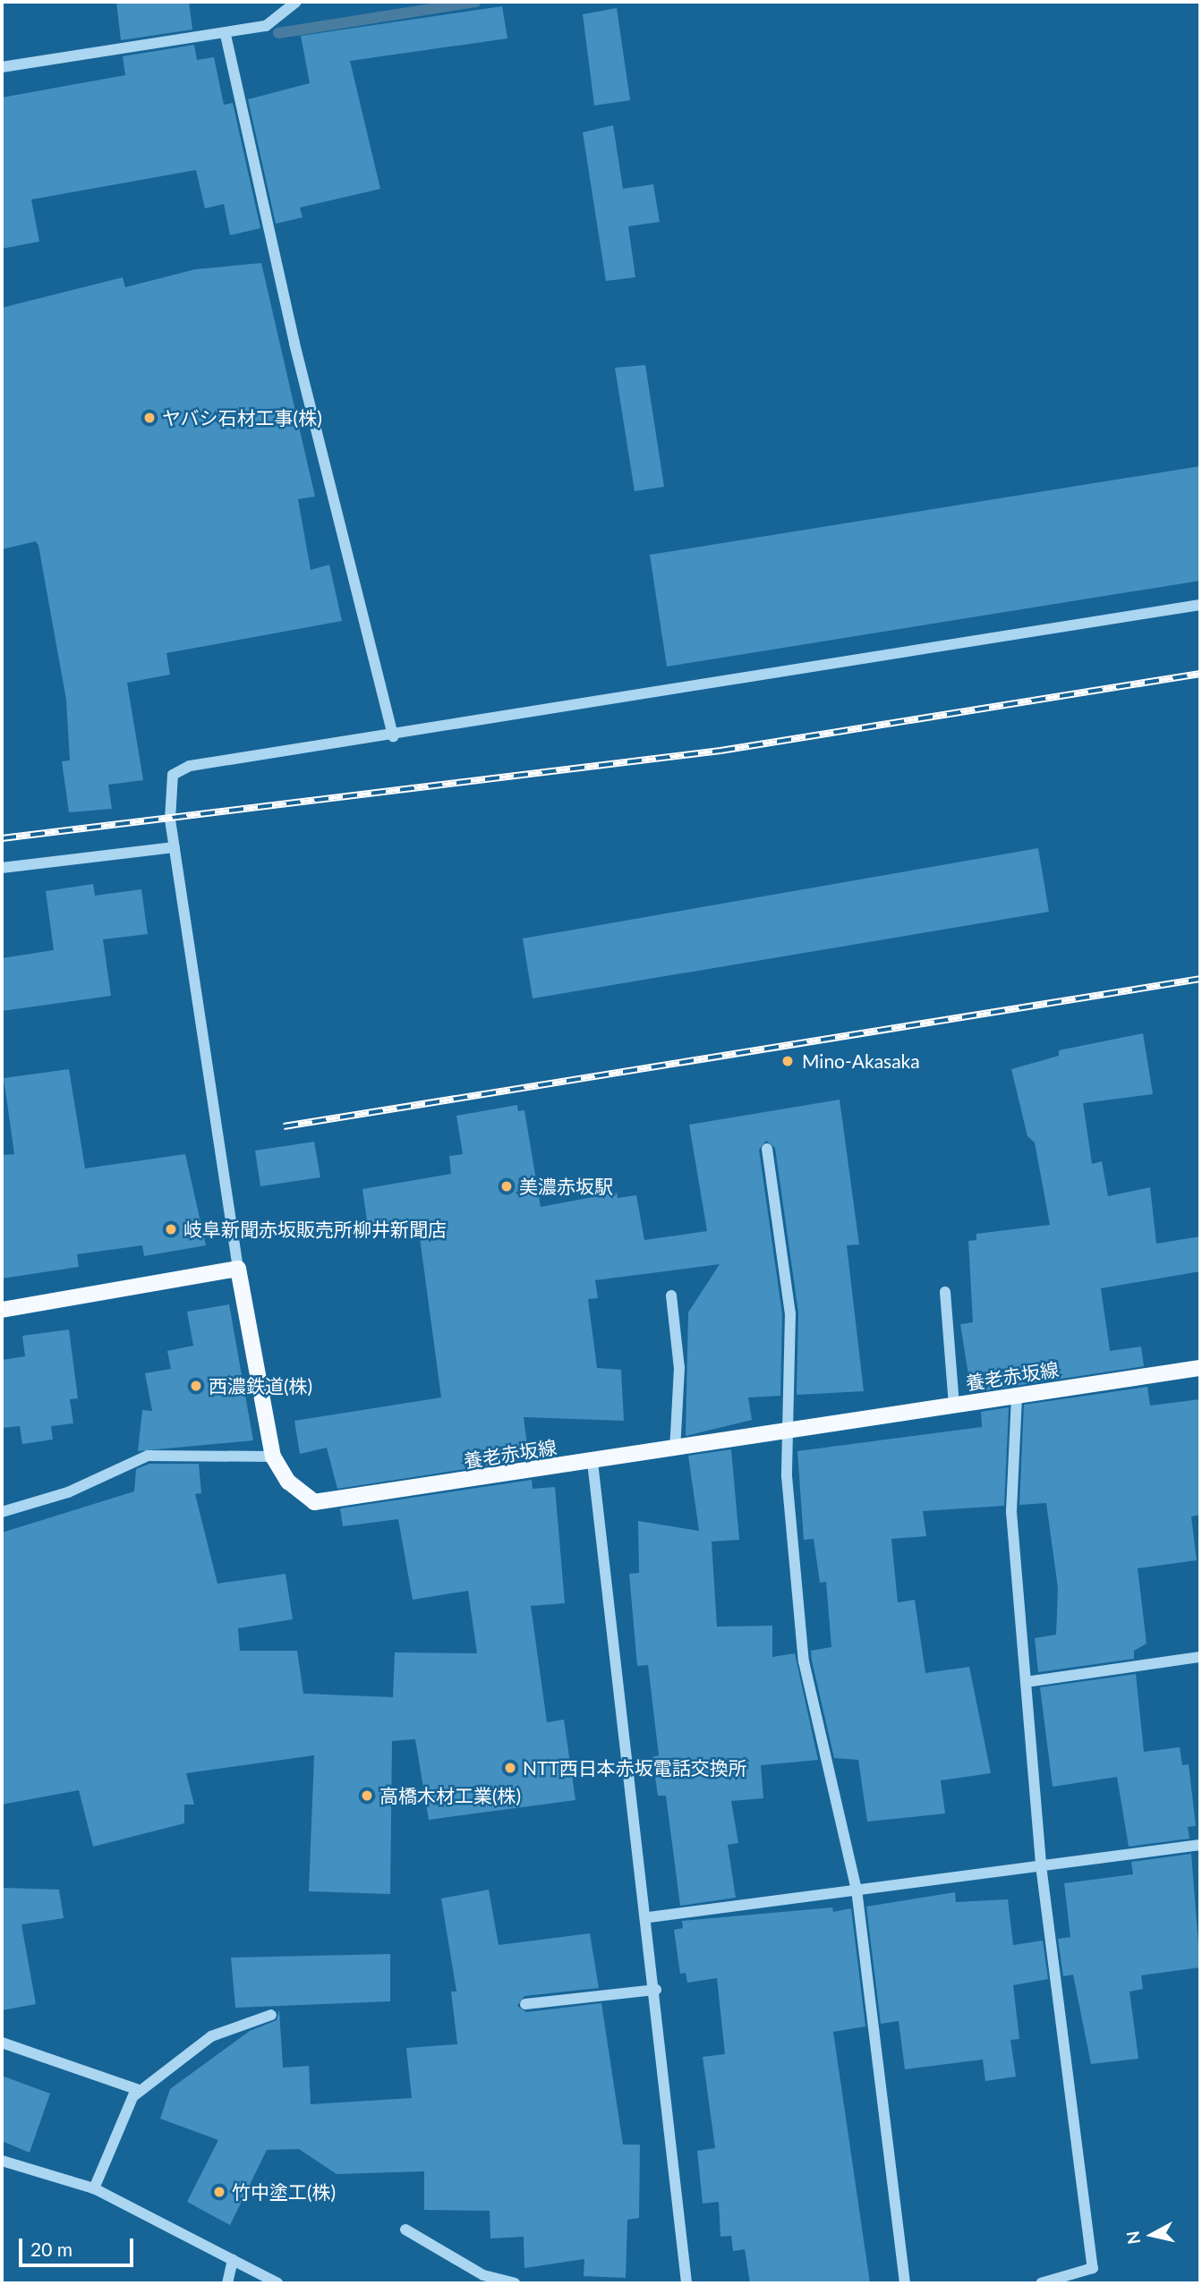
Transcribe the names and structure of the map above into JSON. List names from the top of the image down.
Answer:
{
  "streets": {
    "main road": ["養老赤坂線"]
  },
  "places": [
    "ヤバシ石材工事(株)",
    "Mino-Akasaka",
    "美濃赤坂駅",
    "岐阜新聞赤坂販売所柳井新聞店",
    "西濃鉄道(株)",
    "NTT西日本赤坂電話交換所",
    "高橋木材工業(株)",
    "竹中塗工(株)"
  ],
  "scale_bar": "20 m",
  "north": "left"
}
